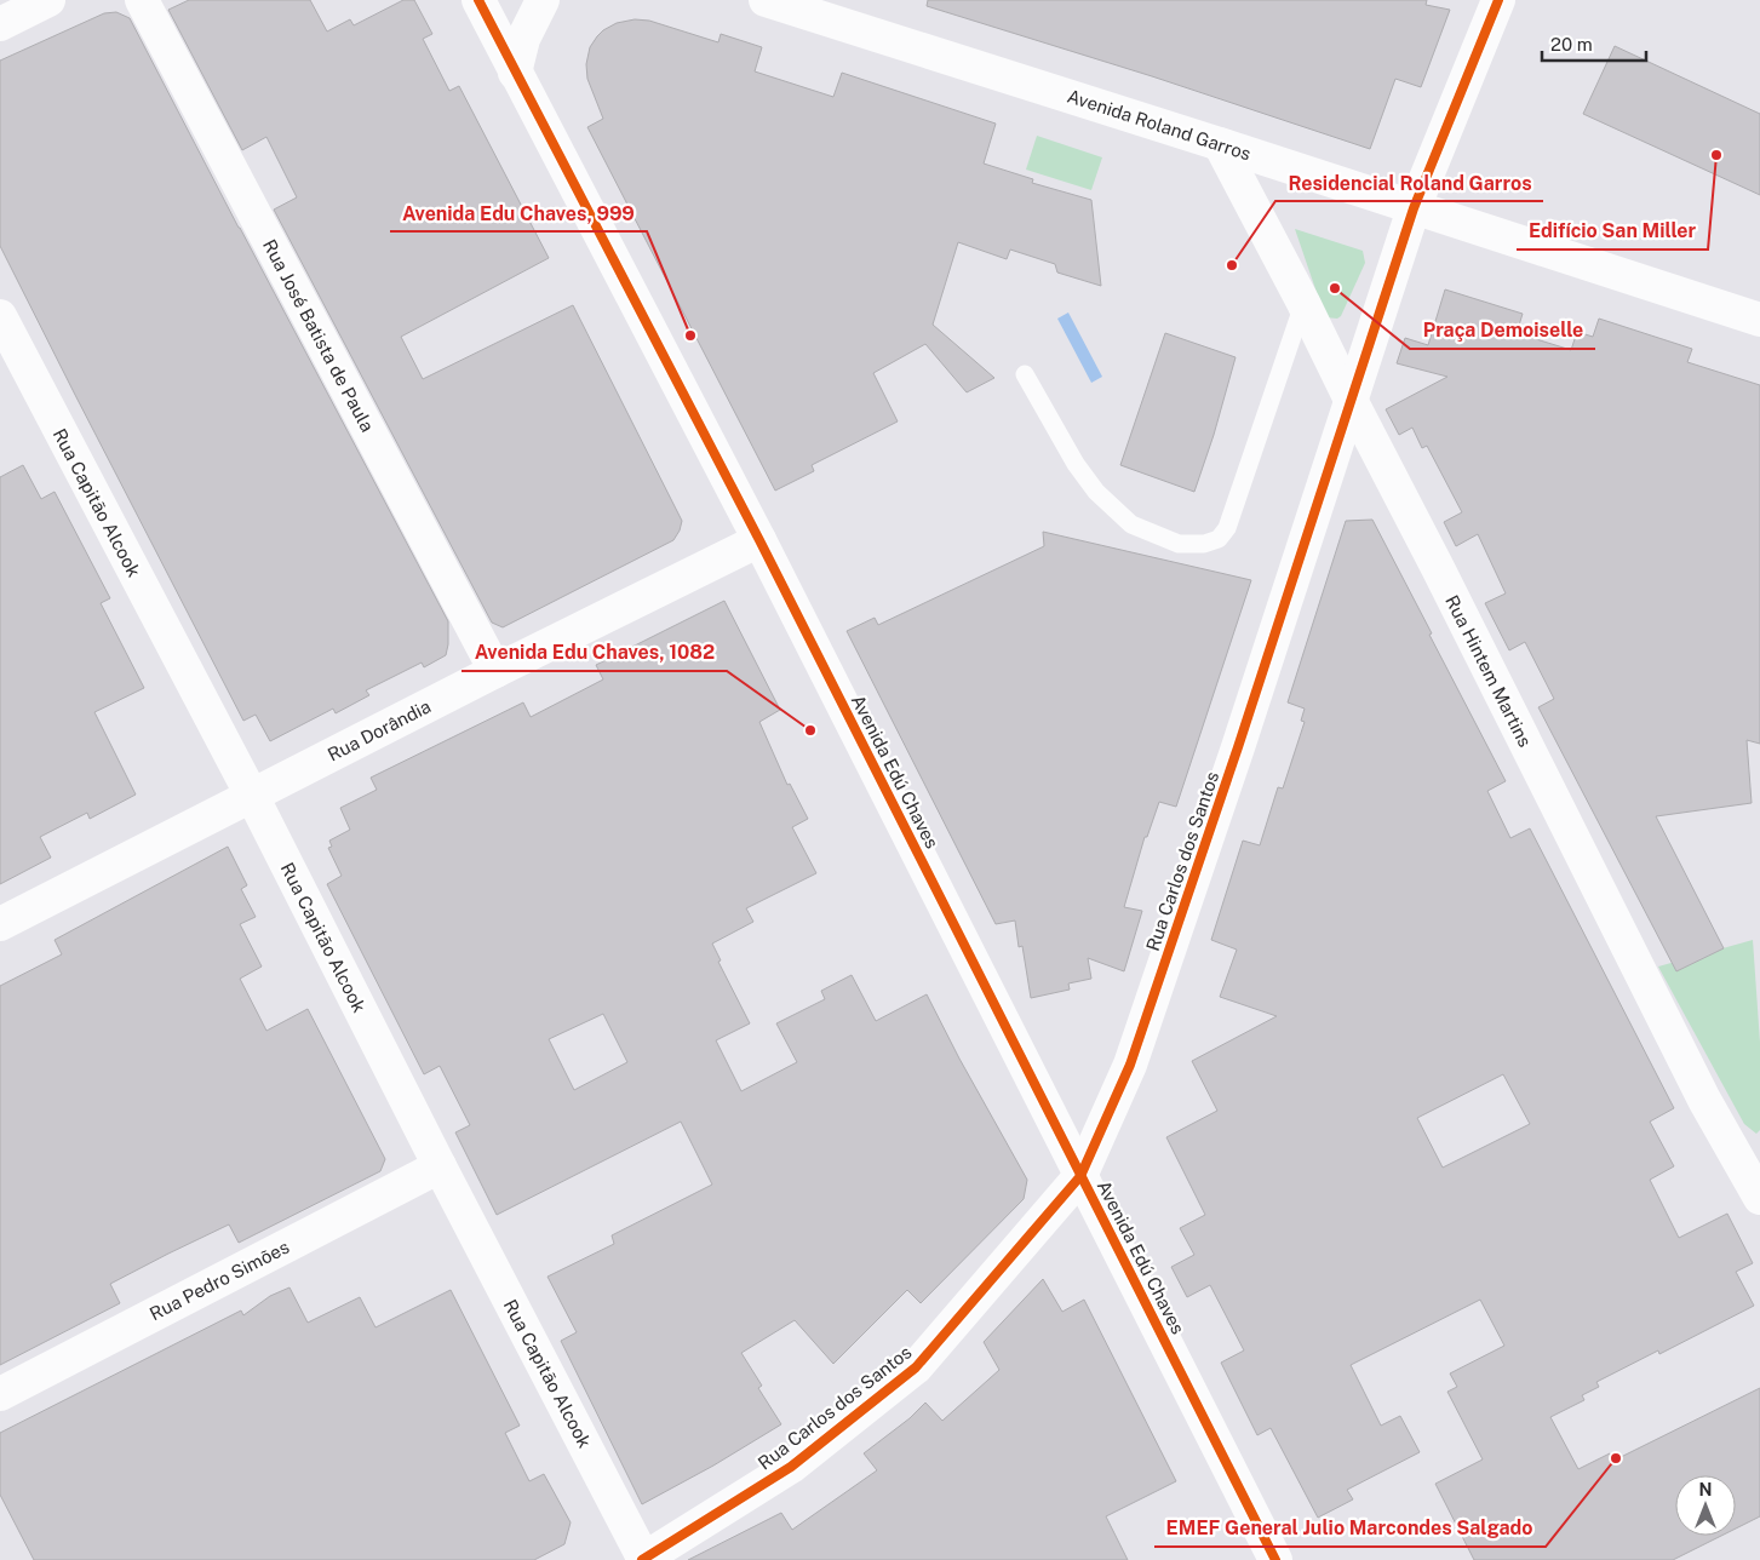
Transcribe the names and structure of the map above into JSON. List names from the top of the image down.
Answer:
{
  "streets": {
    "street": [
      "Avenida Roland Garros",
      "Rua José Batista de Paula",
      "Rua Capitão Alcook",
      "Rua Hintem Martins",
      "Rua Dorândia",
      "Avenida Edú Chaves",
      "Rua Carlos dos Santos",
      "Rua Pedro Simões"
    ]
  },
  "crossings": [
    ["Avenida Roland Garros", "Rua Hintem Martins"],
    ["Avenida Roland Garros", "Rua Carlos dos Santos"],
    ["Rua José Batista de Paula", "Rua Dorândia"],
    ["Rua Capitão Alcook", "Rua Dorândia"],
    ["Rua Capitão Alcook", "Rua Carlos dos Santos"],
    ["Rua Capitão Alcook", "Rua Pedro Simões"],
    ["Rua Hintem Martins", "Rua Carlos dos Santos"],
    ["Rua Dorândia", "Avenida Edú Chaves"],
    ["Avenida Edú Chaves", "Rua Carlos dos Santos"]
  ],
  "places": [
    "Edifício San Miller",
    "Residencial Roland Garros",
    "Praça Demoiselle",
    "Avenida Edu Chaves, 999",
    "Avenida Edu Chaves, 1082",
    "EMEF General Julio Marcondes Salgado"
  ],
  "scale_bar": "20 m",
  "north": "top"
}
